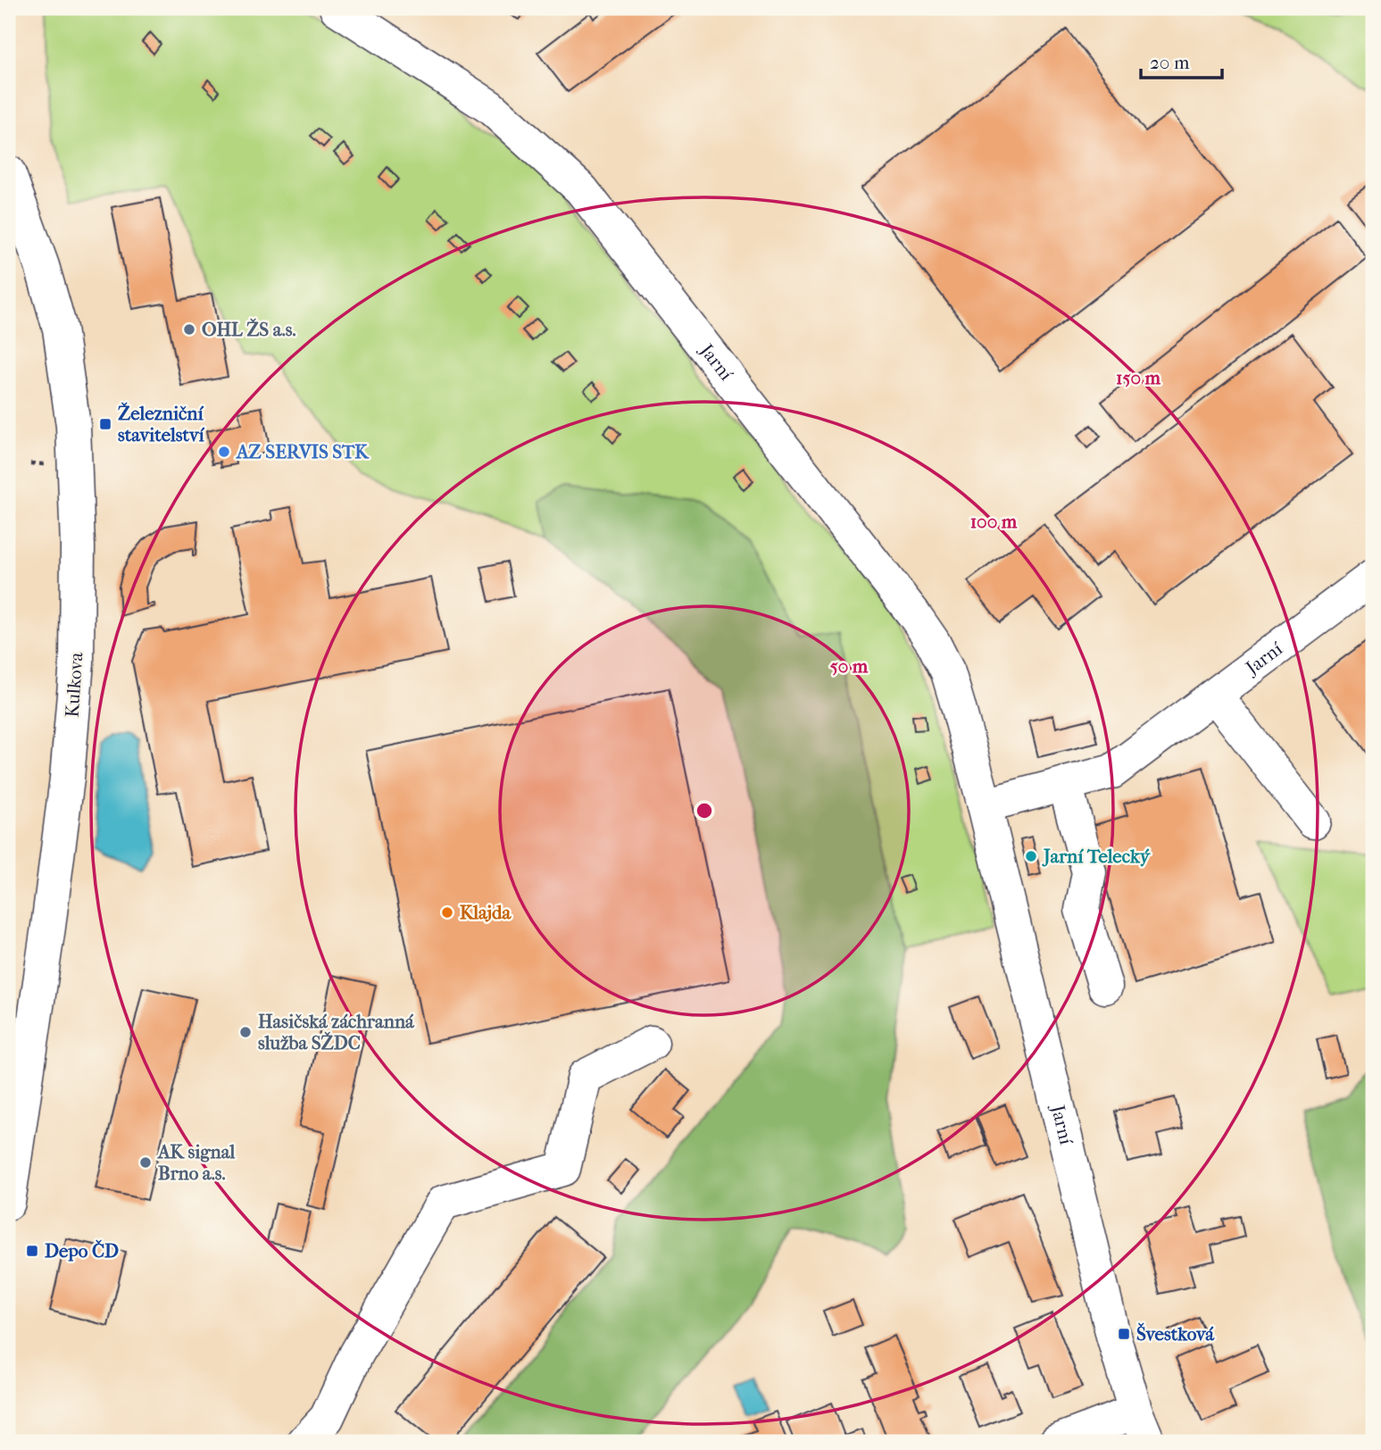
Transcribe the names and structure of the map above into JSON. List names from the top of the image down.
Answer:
{
  "streets": {
    "street": ["Jarní", "Kulkova"]
  },
  "places": {
    "other": [
      "OHL ŽS a.s.",
      "AZ SERVIS STK",
      "Jarní Telecký",
      "Klajda",
      "Hasičská záchranná služba SŽDC",
      "AK signal Brno a.s."
    ],
    "transit": ["Železniční stavitelství", "Depo ČD", "Švestková"]
  },
  "scale_bar": "20 m",
  "rings": ["150 m", "100 m", "50 m"]
}
